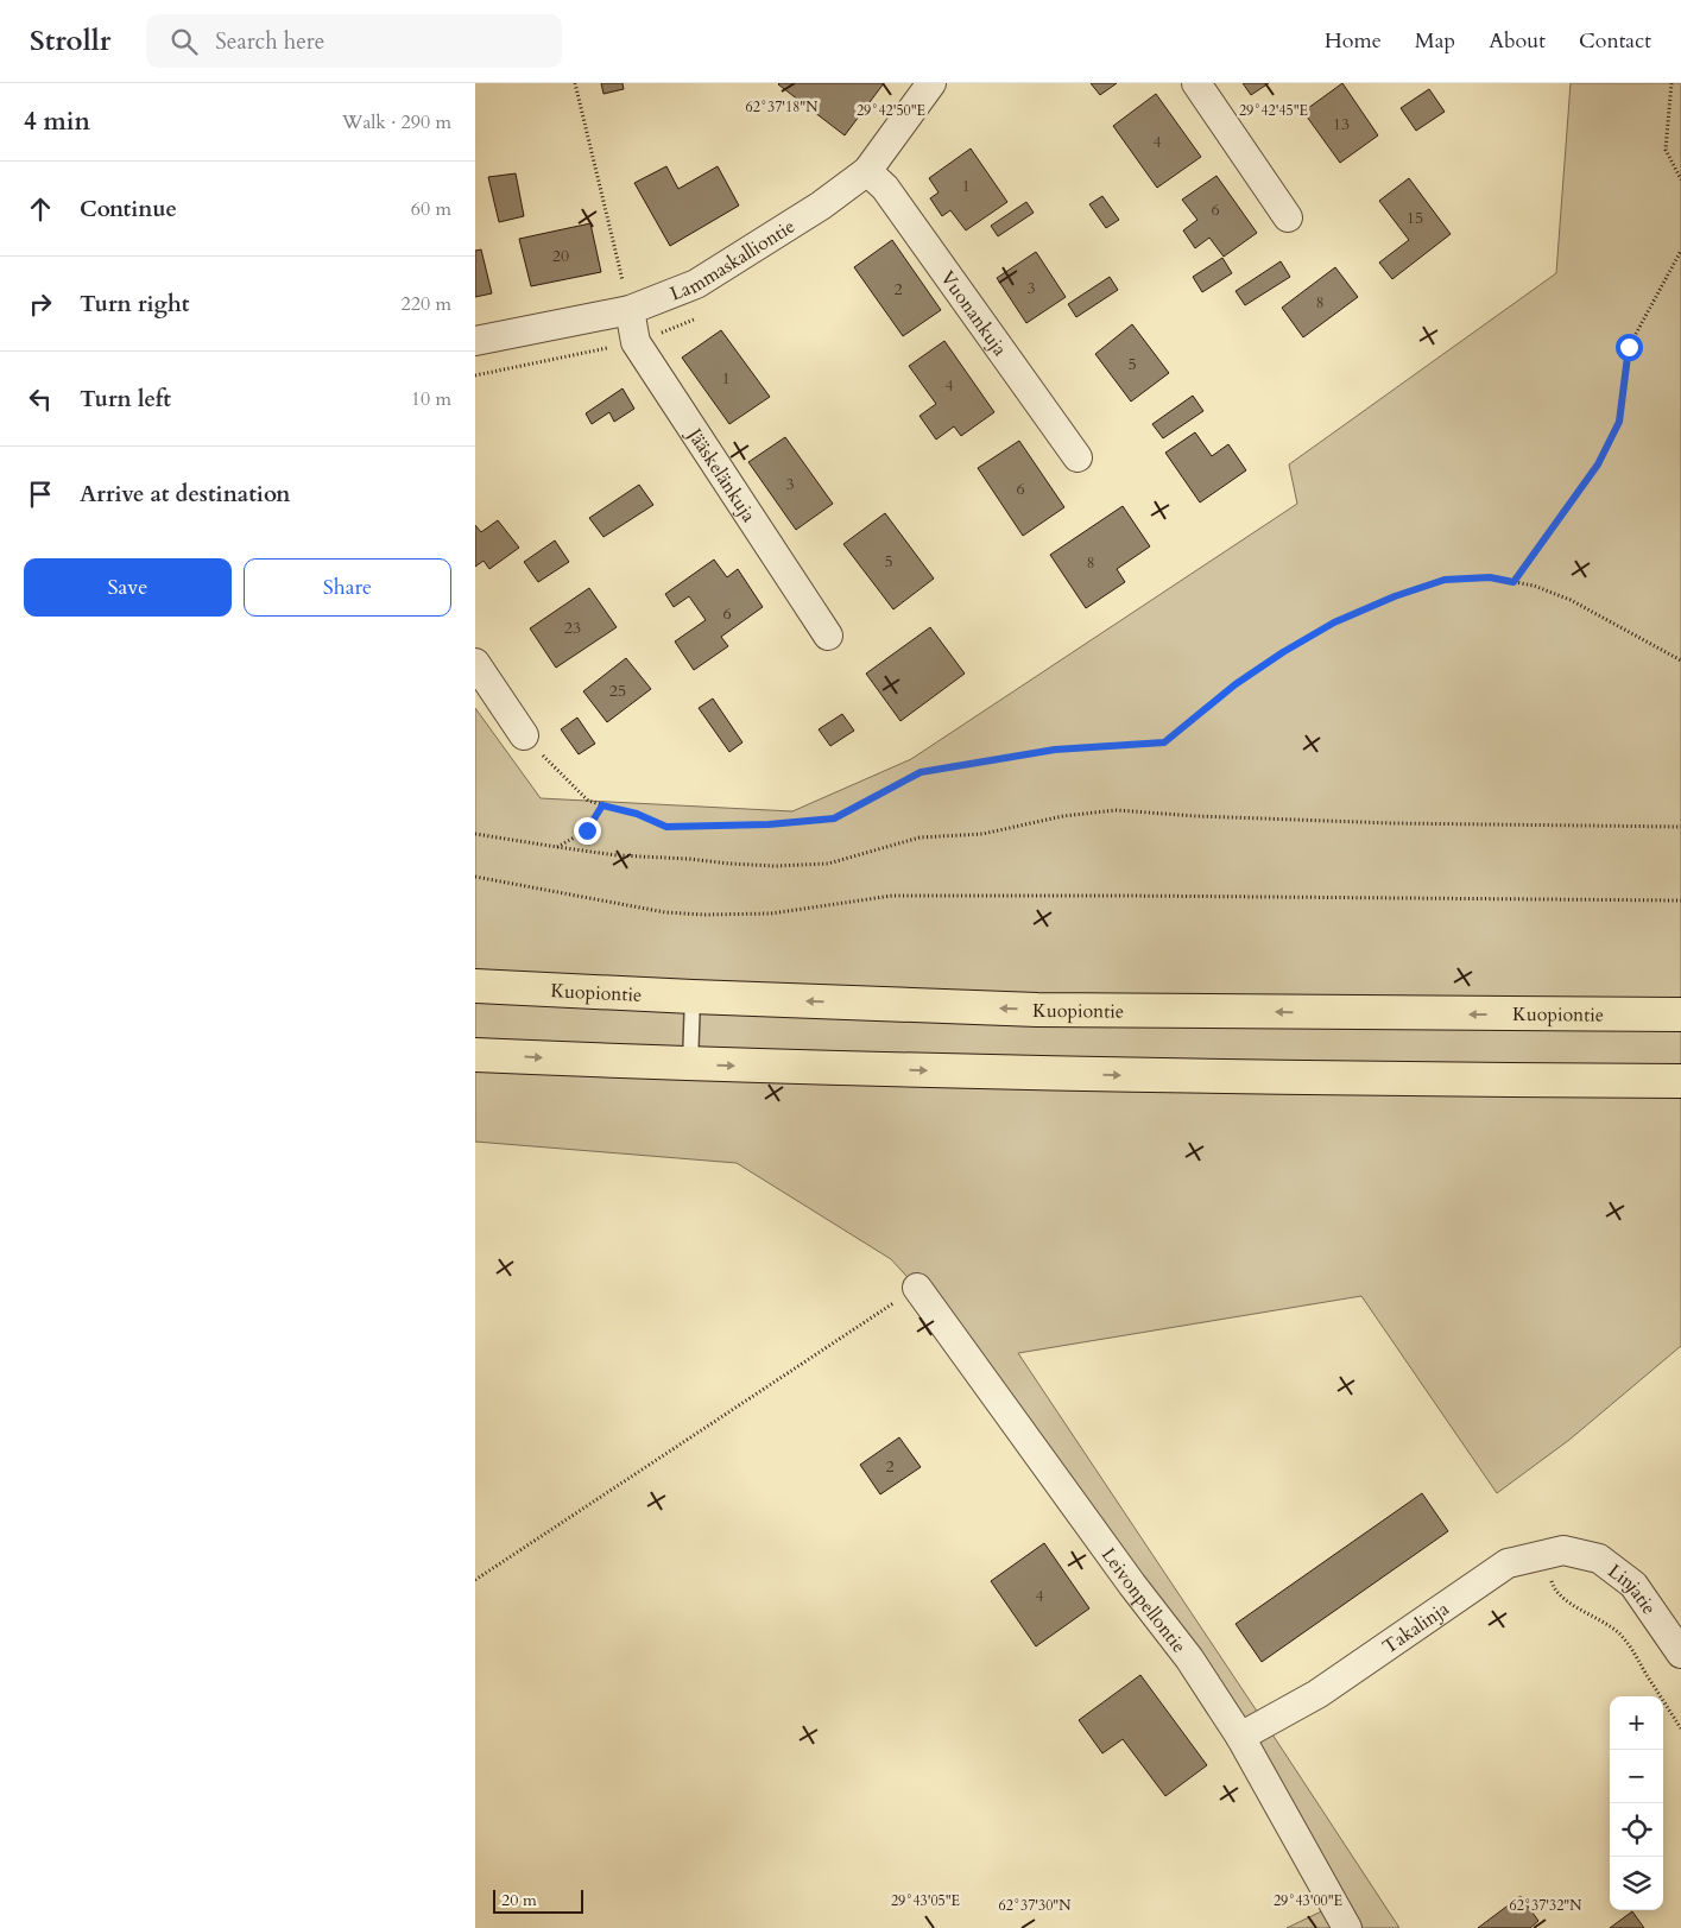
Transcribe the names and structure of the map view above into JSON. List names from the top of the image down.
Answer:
{
  "streets": {
    "highway": ["Kuopiontie"],
    "street": [
      "Lammaskalliontie",
      "Vuonankuja",
      "Jääskelänkuja",
      "Linjatie",
      "Leivonpellontie",
      "Takalinja"
    ]
  },
  "crossings": [
    ["Lammaskalliontie", "Vuonankuja"],
    ["Lammaskalliontie", "Jääskelänkuja"],
    ["Linjatie", "Takalinja"],
    ["Leivonpellontie", "Takalinja"]
  ],
  "house_numbers": [
    "13",
    "4",
    "1",
    "6",
    "15",
    "20",
    "3",
    "2",
    "8",
    "5",
    "1",
    "4",
    "3",
    "6",
    "5",
    "8",
    "6",
    "23",
    "25",
    "2",
    "4"
  ],
  "scale_bar": "20 m",
  "page": {
    "header": "Strollr",
    "search": "Search here",
    "nav": [
      "Home",
      "Map",
      "About",
      "Contact"
    ],
    "heading": ["4 min", "Walk · 290 m"],
    "list": [
      ["Continue", "60 m"],
      ["Turn right", "220 m"],
      ["Turn left", "10 m"],
      "Arrive at destination"
    ],
    "buttons": ["Save", "Share"],
    "map_buttons": ["+", "−"],
    "scale": "20 m"
  },
  "coordinates": [
    "62°37'18\"N",
    "29°42'50\"E",
    "29°42'45\"E",
    "29°43'05\"E",
    "29°43'00\"E",
    "62°37'30\"N",
    "62°37'32\"N"
  ]
}
